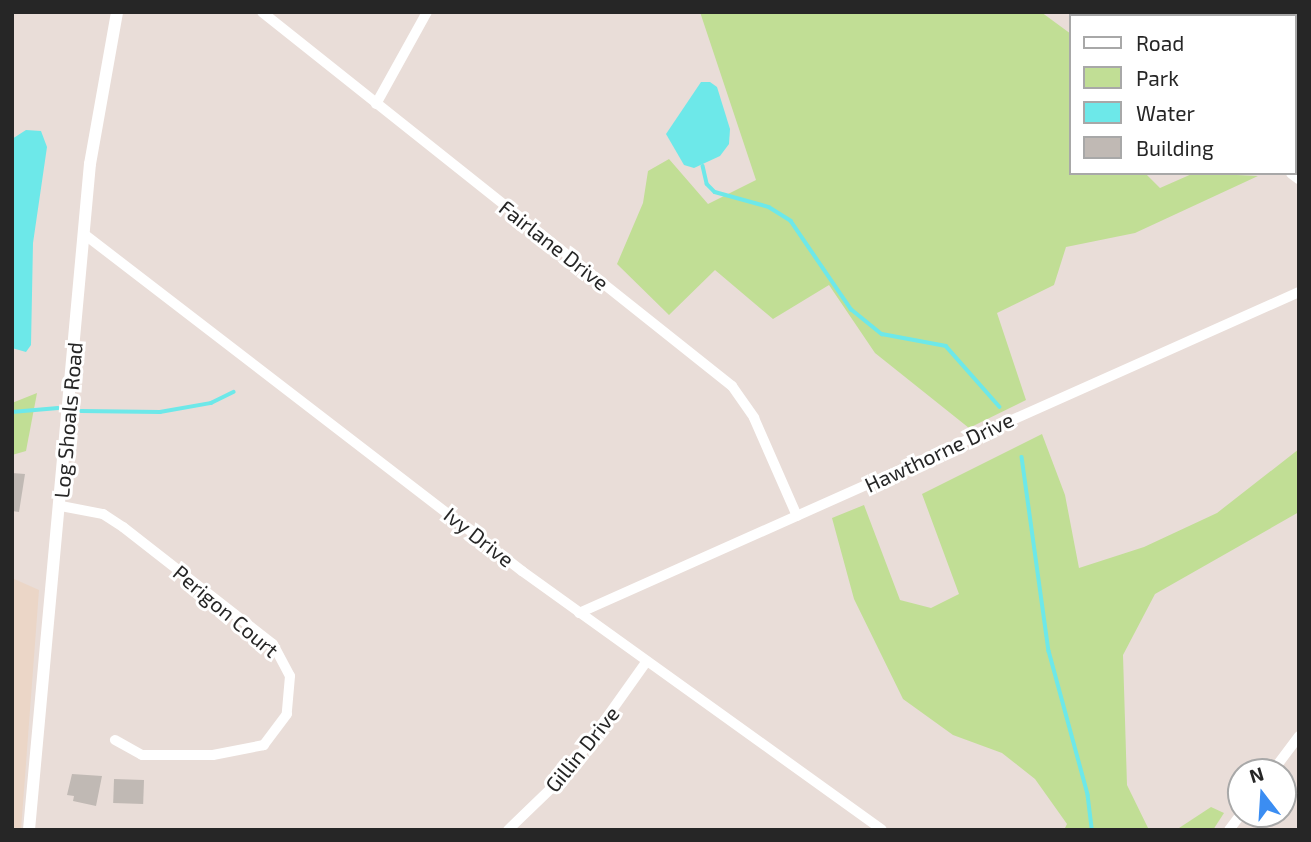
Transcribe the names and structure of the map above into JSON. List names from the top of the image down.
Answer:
{
  "streets": {
    "street": [
      "Fairlane Drive",
      "Log Shoals Road",
      "Hawthorne Drive",
      "Ivy Drive",
      "Perigon Court",
      "Gillin Drive"
    ]
  },
  "crossings": [
    ["Fairlane Drive", "Hawthorne Drive"],
    ["Log Shoals Road", "Ivy Drive"],
    ["Log Shoals Road", "Perigon Court"],
    ["Hawthorne Drive", "Ivy Drive"],
    ["Ivy Drive", "Gillin Drive"]
  ],
  "legend": [
    "Road",
    "Park",
    "Water",
    "Building"
  ],
  "north": "top"
}
